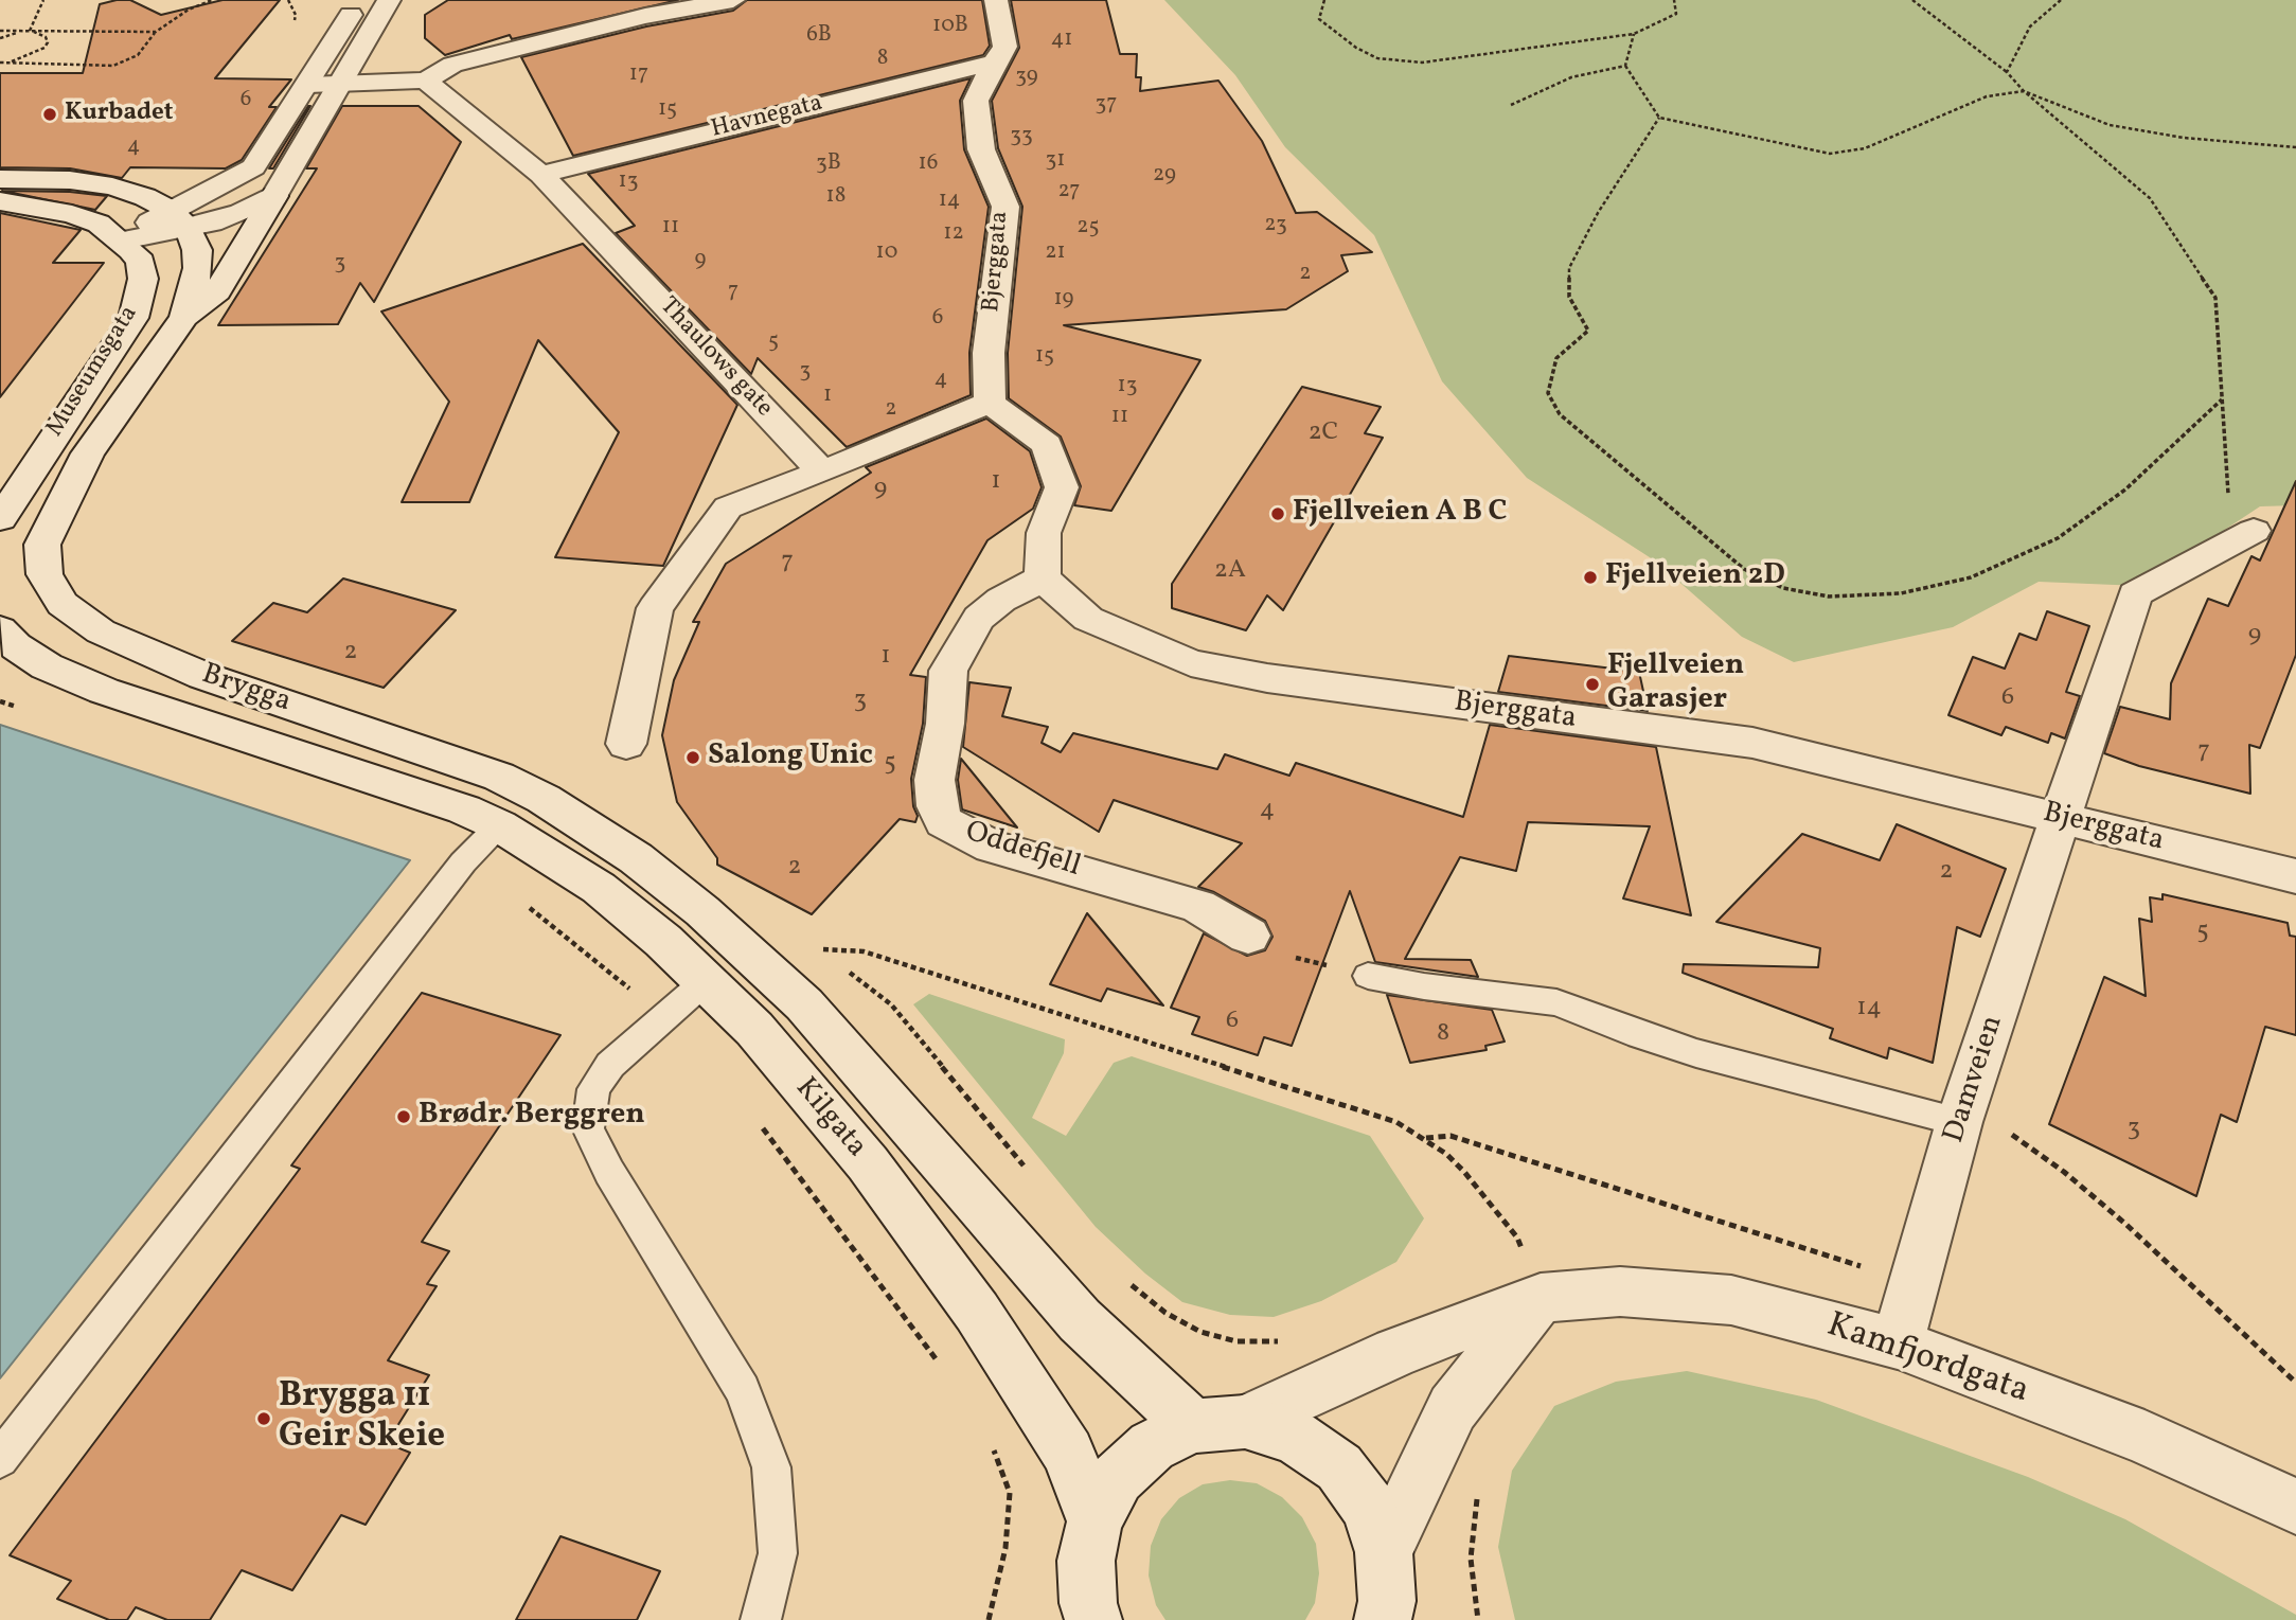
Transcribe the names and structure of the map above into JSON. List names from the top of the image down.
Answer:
{
  "streets": {
    "street": [
      "Havnegata",
      "Bjerggata",
      "Thaulows gate",
      "Museumsgata",
      "Brygga",
      "Oddefjell",
      "Damveien",
      "Kilgata",
      "Kamfjordgata"
    ]
  },
  "crossings": [
    ["Havnegata", "Bjerggata"],
    ["Havnegata", "Thaulows gate"],
    ["Bjerggata", "Oddefjell"],
    ["Bjerggata", "Damveien"],
    ["Museumsgata", "Brygga"],
    ["Brygga", "Kilgata"],
    ["Damveien", "Kamfjordgata"],
    ["Kilgata", "Kamfjordgata"]
  ],
  "places": [
    "Kurbadet",
    "Fjellveien A B C",
    "Fjellveien 2D",
    "Fjellveien Garasjer",
    "Salong Unic",
    "Brødr. Berggren",
    "Brygga 11 Geir Skeie"
  ],
  "house_numbers": [
    "10B",
    "6B",
    "41",
    "8",
    "17",
    "39",
    "6",
    "37",
    "15",
    "33",
    "4",
    "31",
    "3B",
    "16",
    "29",
    "13",
    "27",
    "18",
    "14",
    "23",
    "11",
    "25",
    "12",
    "10",
    "21",
    "9",
    "3",
    "2",
    "7",
    "19",
    "6",
    "5",
    "15",
    "3",
    "4",
    "13",
    "1",
    "2",
    "11",
    "2C",
    "1",
    "9",
    "7",
    "2A",
    "9",
    "2",
    "1",
    "6",
    "3",
    "7",
    "5",
    "4",
    "2",
    "2",
    "5",
    "14",
    "6",
    "8",
    "3"
  ]
}
